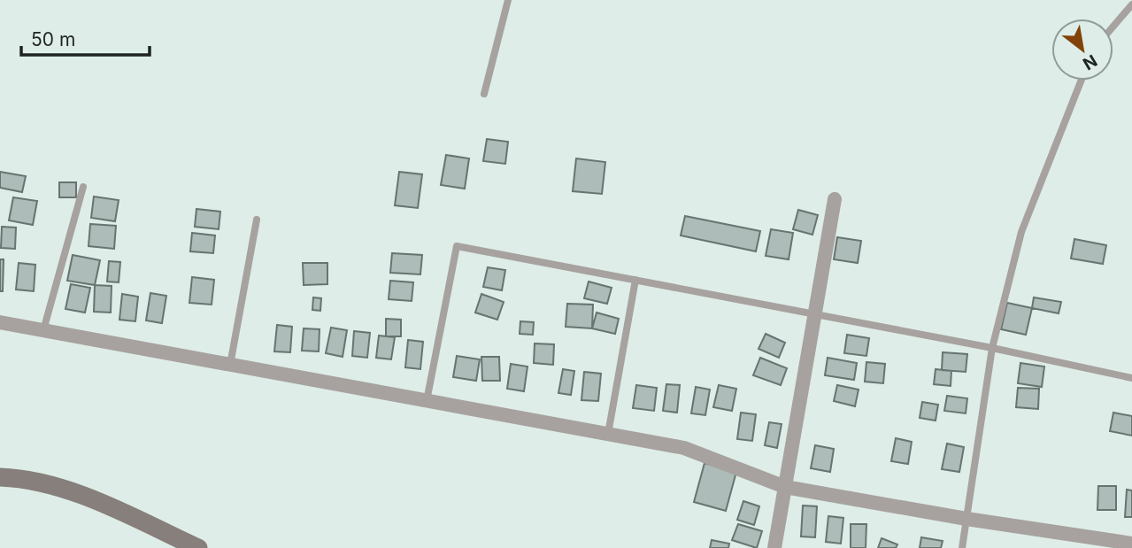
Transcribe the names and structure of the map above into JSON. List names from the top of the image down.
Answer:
{
  "scale_bar": "50 m",
  "north": "bottom right"
}
